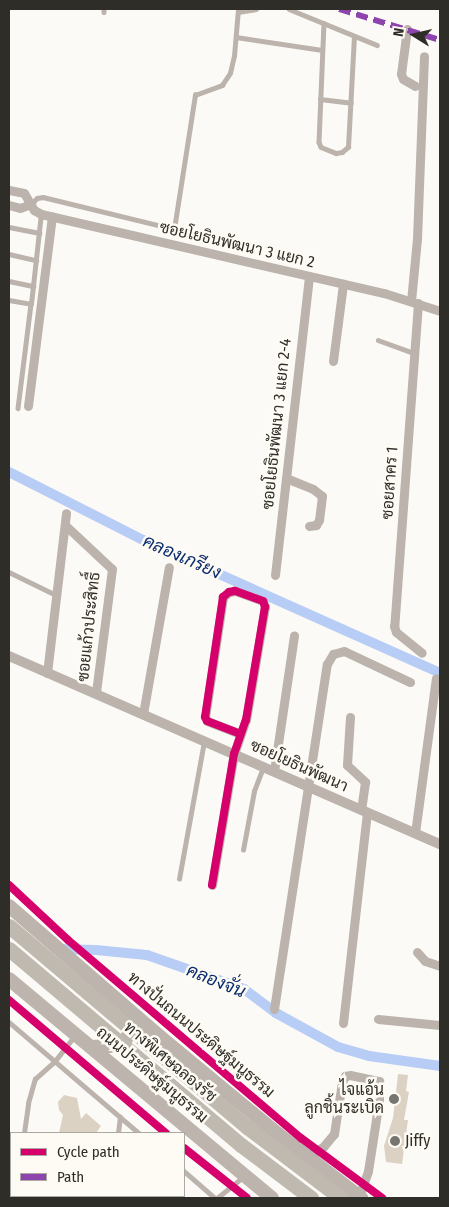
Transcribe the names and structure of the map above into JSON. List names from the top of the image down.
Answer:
{
  "streets": {
    "highway": ["ทางพิเศษฉลองรัช"],
    "main road": ["ถนนประดิษฐ์มนูธรรม"],
    "street": [
      "ซอยโยธินพัฒนา 3 แยก 2",
      "ซอยโยธินพัฒนา 3 แยก 2-4",
      "ซอยสาคร 1",
      "ซอยแก้วประสิทธื์",
      "ซอยโยธินพัฒนา"
    ],
    "cycle path": ["ทางปั่นถนนประดิษฐ์มนูธรรม"]
  },
  "crossings": [
    ["ซอยโยธินพัฒนา 3 แยก 2", "ซอยโยธินพัฒนา 3 แยก 2-4"],
    ["ซอยโยธินพัฒนา 3 แยก 2", "ซอยสาคร 1"],
    ["ซอยแก้วประสิทธื์", "ซอยโยธินพัฒนา"]
  ],
  "water": ["คลองเกรียง", "คลองจั่น"],
  "places": ["ไจแอ้น ลูกชิ้นระเบิด", "Jiffy"],
  "legend": ["Cycle path", "Path"],
  "north": "left"
}
